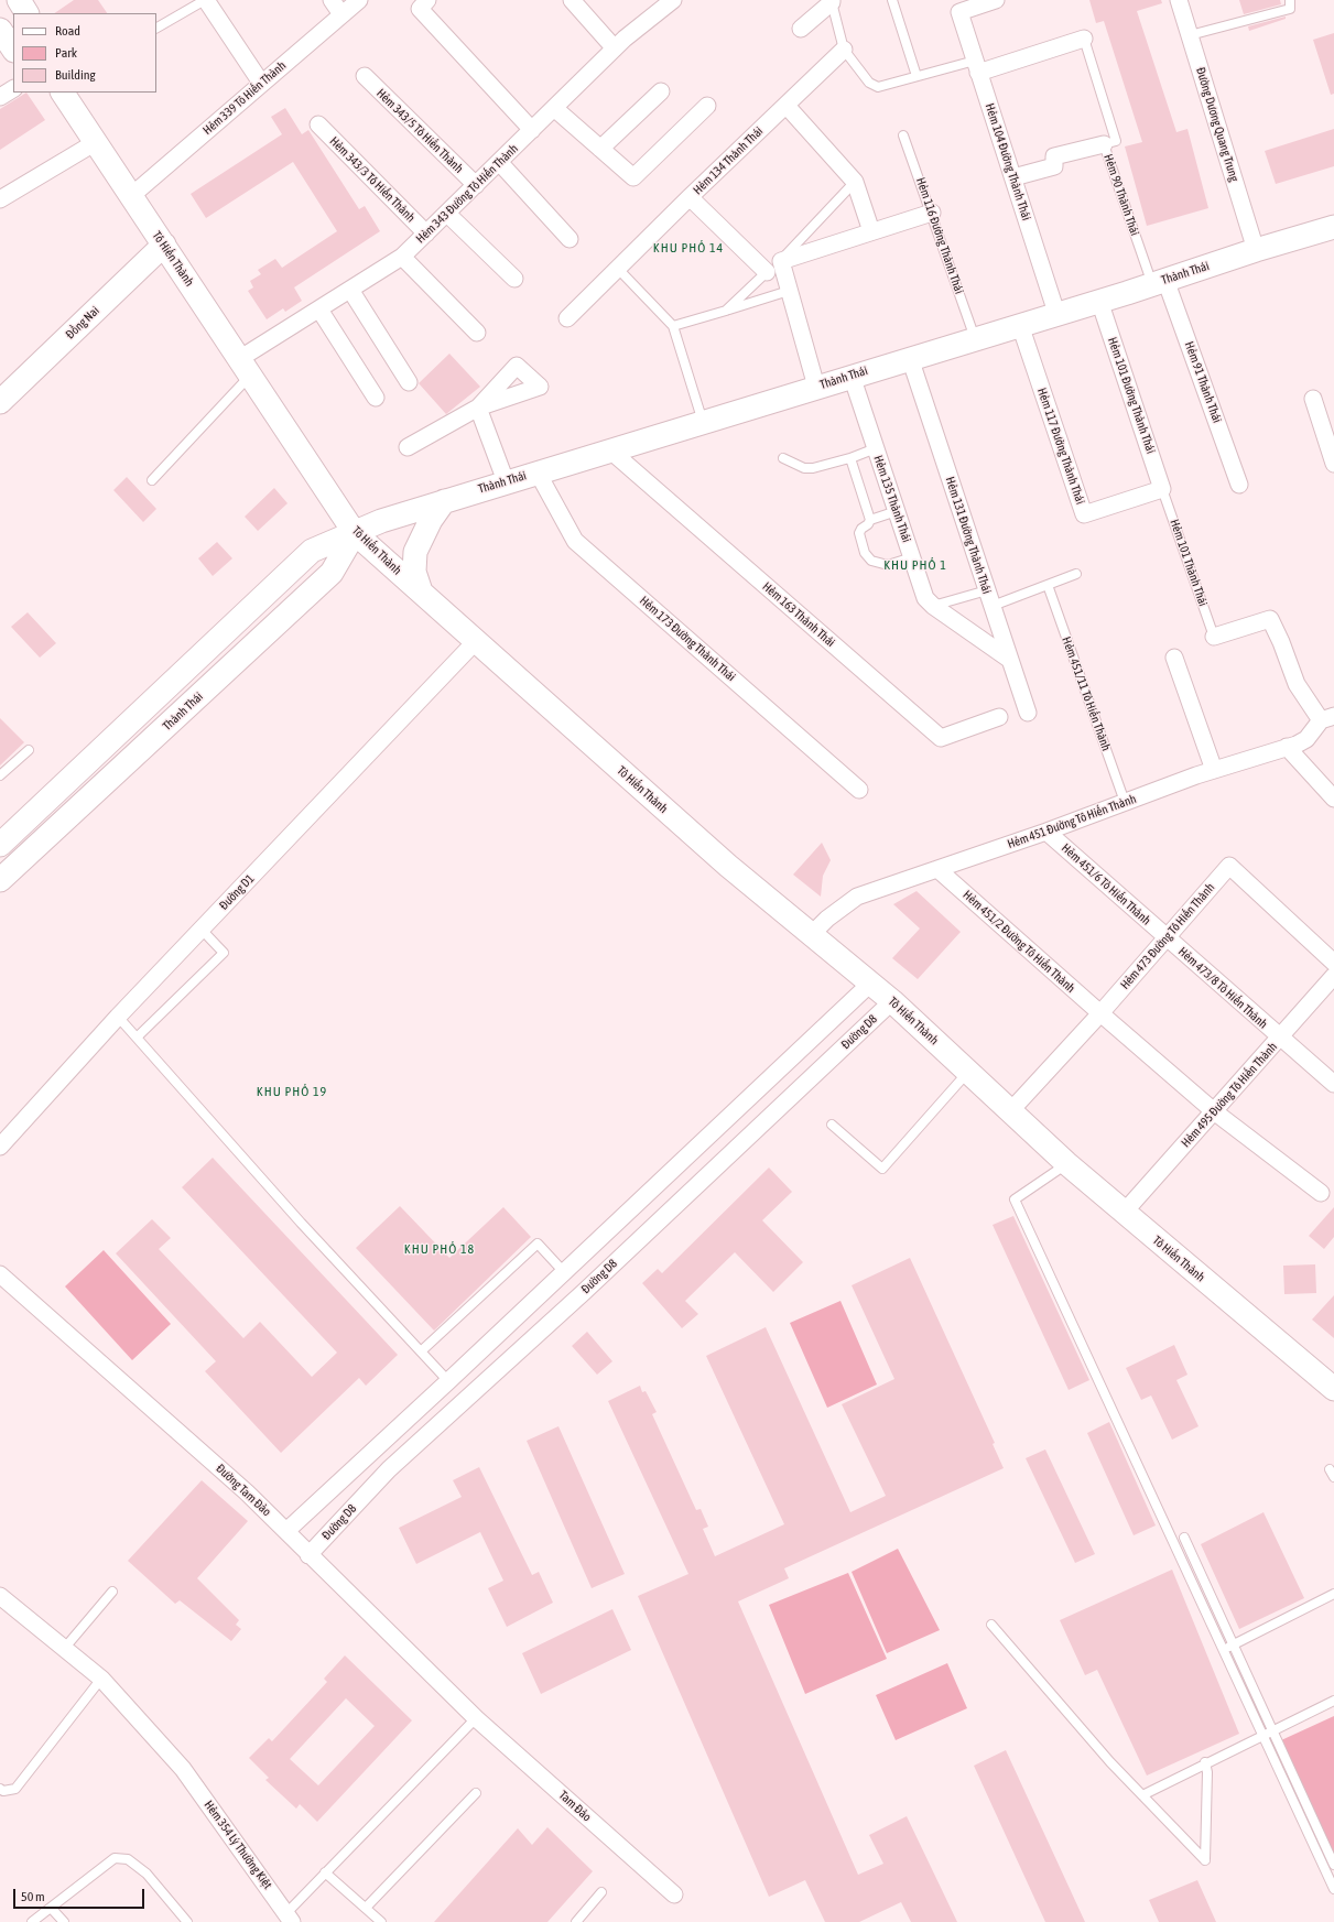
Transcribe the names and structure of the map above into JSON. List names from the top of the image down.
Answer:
{
  "streets": {
    "main road": ["Tô Hiến Thành", "Thành Thái", "Đồng Nai"],
    "street": [
      "Hẻm 339 Tô Hiến Thành",
      "Đường Dương Quang Trung",
      "Hẻm 343/5 Tô Hiến Thành",
      "Hẻm 134 Thành Thái",
      "Hẻm 104 Đường Thành Thái",
      "Hẻm 343/3 Tô Hiến Thành",
      "Hẻm 343 Đường Tô Hiến Thành",
      "Hẻm 91 Thành Thái",
      "Hẻm 101 Đường Thành Thái",
      "Hẻm 117 Đường Thành Thái",
      "Hẻm 135 Thành Thái",
      "Hẻm 131 Đường Thành Thái",
      "Hẻm 163 Thành Thái",
      "Hẻm 173 Đường Thành Thái",
      "Hẻm 451 Đường Tô Hiến Thành",
      "Hẻm 451/6 Tô Hiến Thành",
      "Đường D1",
      "Hẻm 473 Đường Tô Hiến Thành",
      "Hẻm 451/2 Đường Tô Hiến Thành",
      "Hẻm 473/8 Tô Hiến Thành",
      "Đường D8",
      "Hẻm 495 Đường Tô Hiến Thành",
      "Đường Tam Đảo",
      "Tam Đảo",
      "Hẻm 354 Lý Thường Kiệt"
    ],
    "lane": [
      "Hẻm 90 Thành Thái",
      "Hẻm 116 Đường Thành Thái",
      "Hẻm 101 Thành Thái",
      "Hẻm 451/11 Tô Hiến Thành"
    ]
  },
  "crossings": [
    ["Hẻm 339 Tô Hiến Thành", "Tô Hiến Thành"],
    ["Đường Dương Quang Trung", "Thành Thái"],
    ["Hẻm 343/5 Tô Hiến Thành", "Hẻm 343 Đường Tô Hiến Thành"],
    ["Hẻm 104 Đường Thành Thái", "Thành Thái"],
    ["Hẻm 343/3 Tô Hiến Thành", "Hẻm 343 Đường Tô Hiến Thành"],
    ["Hẻm 343 Đường Tô Hiến Thành", "Tô Hiến Thành"],
    ["Hẻm 90 Thành Thái", "Thành Thái"],
    ["Hẻm 90 Thành Thái", "Hẻm 91 Thành Thái"],
    ["Hẻm 116 Đường Thành Thái", "Thành Thái"],
    ["Tô Hiến Thành", "Thành Thái"],
    ["Tô Hiến Thành", "Đồng Nai"],
    ["Tô Hiến Thành", "Hẻm 451 Đường Tô Hiến Thành"],
    ["Tô Hiến Thành", "Đường D1"],
    ["Tô Hiến Thành", "Hẻm 473 Đường Tô Hiến Thành"],
    ["Tô Hiến Thành", "Đường D8"],
    ["Tô Hiến Thành", "Hẻm 495 Đường Tô Hiến Thành"],
    ["Thành Thái", "Hẻm 91 Thành Thái"],
    ["Thành Thái", "Hẻm 101 Đường Thành Thái"],
    ["Thành Thái", "Hẻm 117 Đường Thành Thái"],
    ["Thành Thái", "Hẻm 135 Thành Thái"],
    ["Thành Thái", "Hẻm 131 Đường Thành Thái"],
    ["Thành Thái", "Hẻm 163 Thành Thái"],
    ["Thành Thái", "Hẻm 173 Đường Thành Thái"],
    ["Hẻm 101 Đường Thành Thái", "Hẻm 117 Đường Thành Thái"],
    ["Hẻm 101 Đường Thành Thái", "Hẻm 101 Thành Thái"],
    ["Hẻm 117 Đường Thành Thái", "Hẻm 101 Thành Thái"],
    ["Hẻm 135 Thành Thái", "Hẻm 131 Đường Thành Thái"],
    ["Hẻm 451/11 Tô Hiến Thành", "Hẻm 451 Đường Tô Hiến Thành"],
    ["Hẻm 451 Đường Tô Hiến Thành", "Hẻm 451/6 Tô Hiến Thành"],
    ["Hẻm 451 Đường Tô Hiến Thành", "Hẻm 451/2 Đường Tô Hiến Thành"],
    ["Hẻm 451/6 Tô Hiến Thành", "Hẻm 473 Đường Tô Hiến Thành"],
    ["Hẻm 451/6 Tô Hiến Thành", "Hẻm 473/8 Tô Hiến Thành"],
    ["Hẻm 473 Đường Tô Hiến Thành", "Hẻm 451/2 Đường Tô Hiến Thành"],
    ["Hẻm 473 Đường Tô Hiến Thành", "Hẻm 473/8 Tô Hiến Thành"],
    ["Hẻm 451/2 Đường Tô Hiến Thành", "Hẻm 495 Đường Tô Hiến Thành"],
    ["Hẻm 473/8 Tô Hiến Thành", "Hẻm 495 Đường Tô Hiến Thành"],
    ["Đường D8", "Đường Tam Đảo"],
    ["Đường Tam Đảo", "Tam Đảo"]
  ],
  "districts": [
    "KHU PHỐ 14",
    "KHU PHỐ 1",
    "KHU PHỐ 19",
    "KHU PHỐ 18"
  ],
  "legend": ["Road", "Park", "Building"],
  "scale_bar": "50 m"
}
